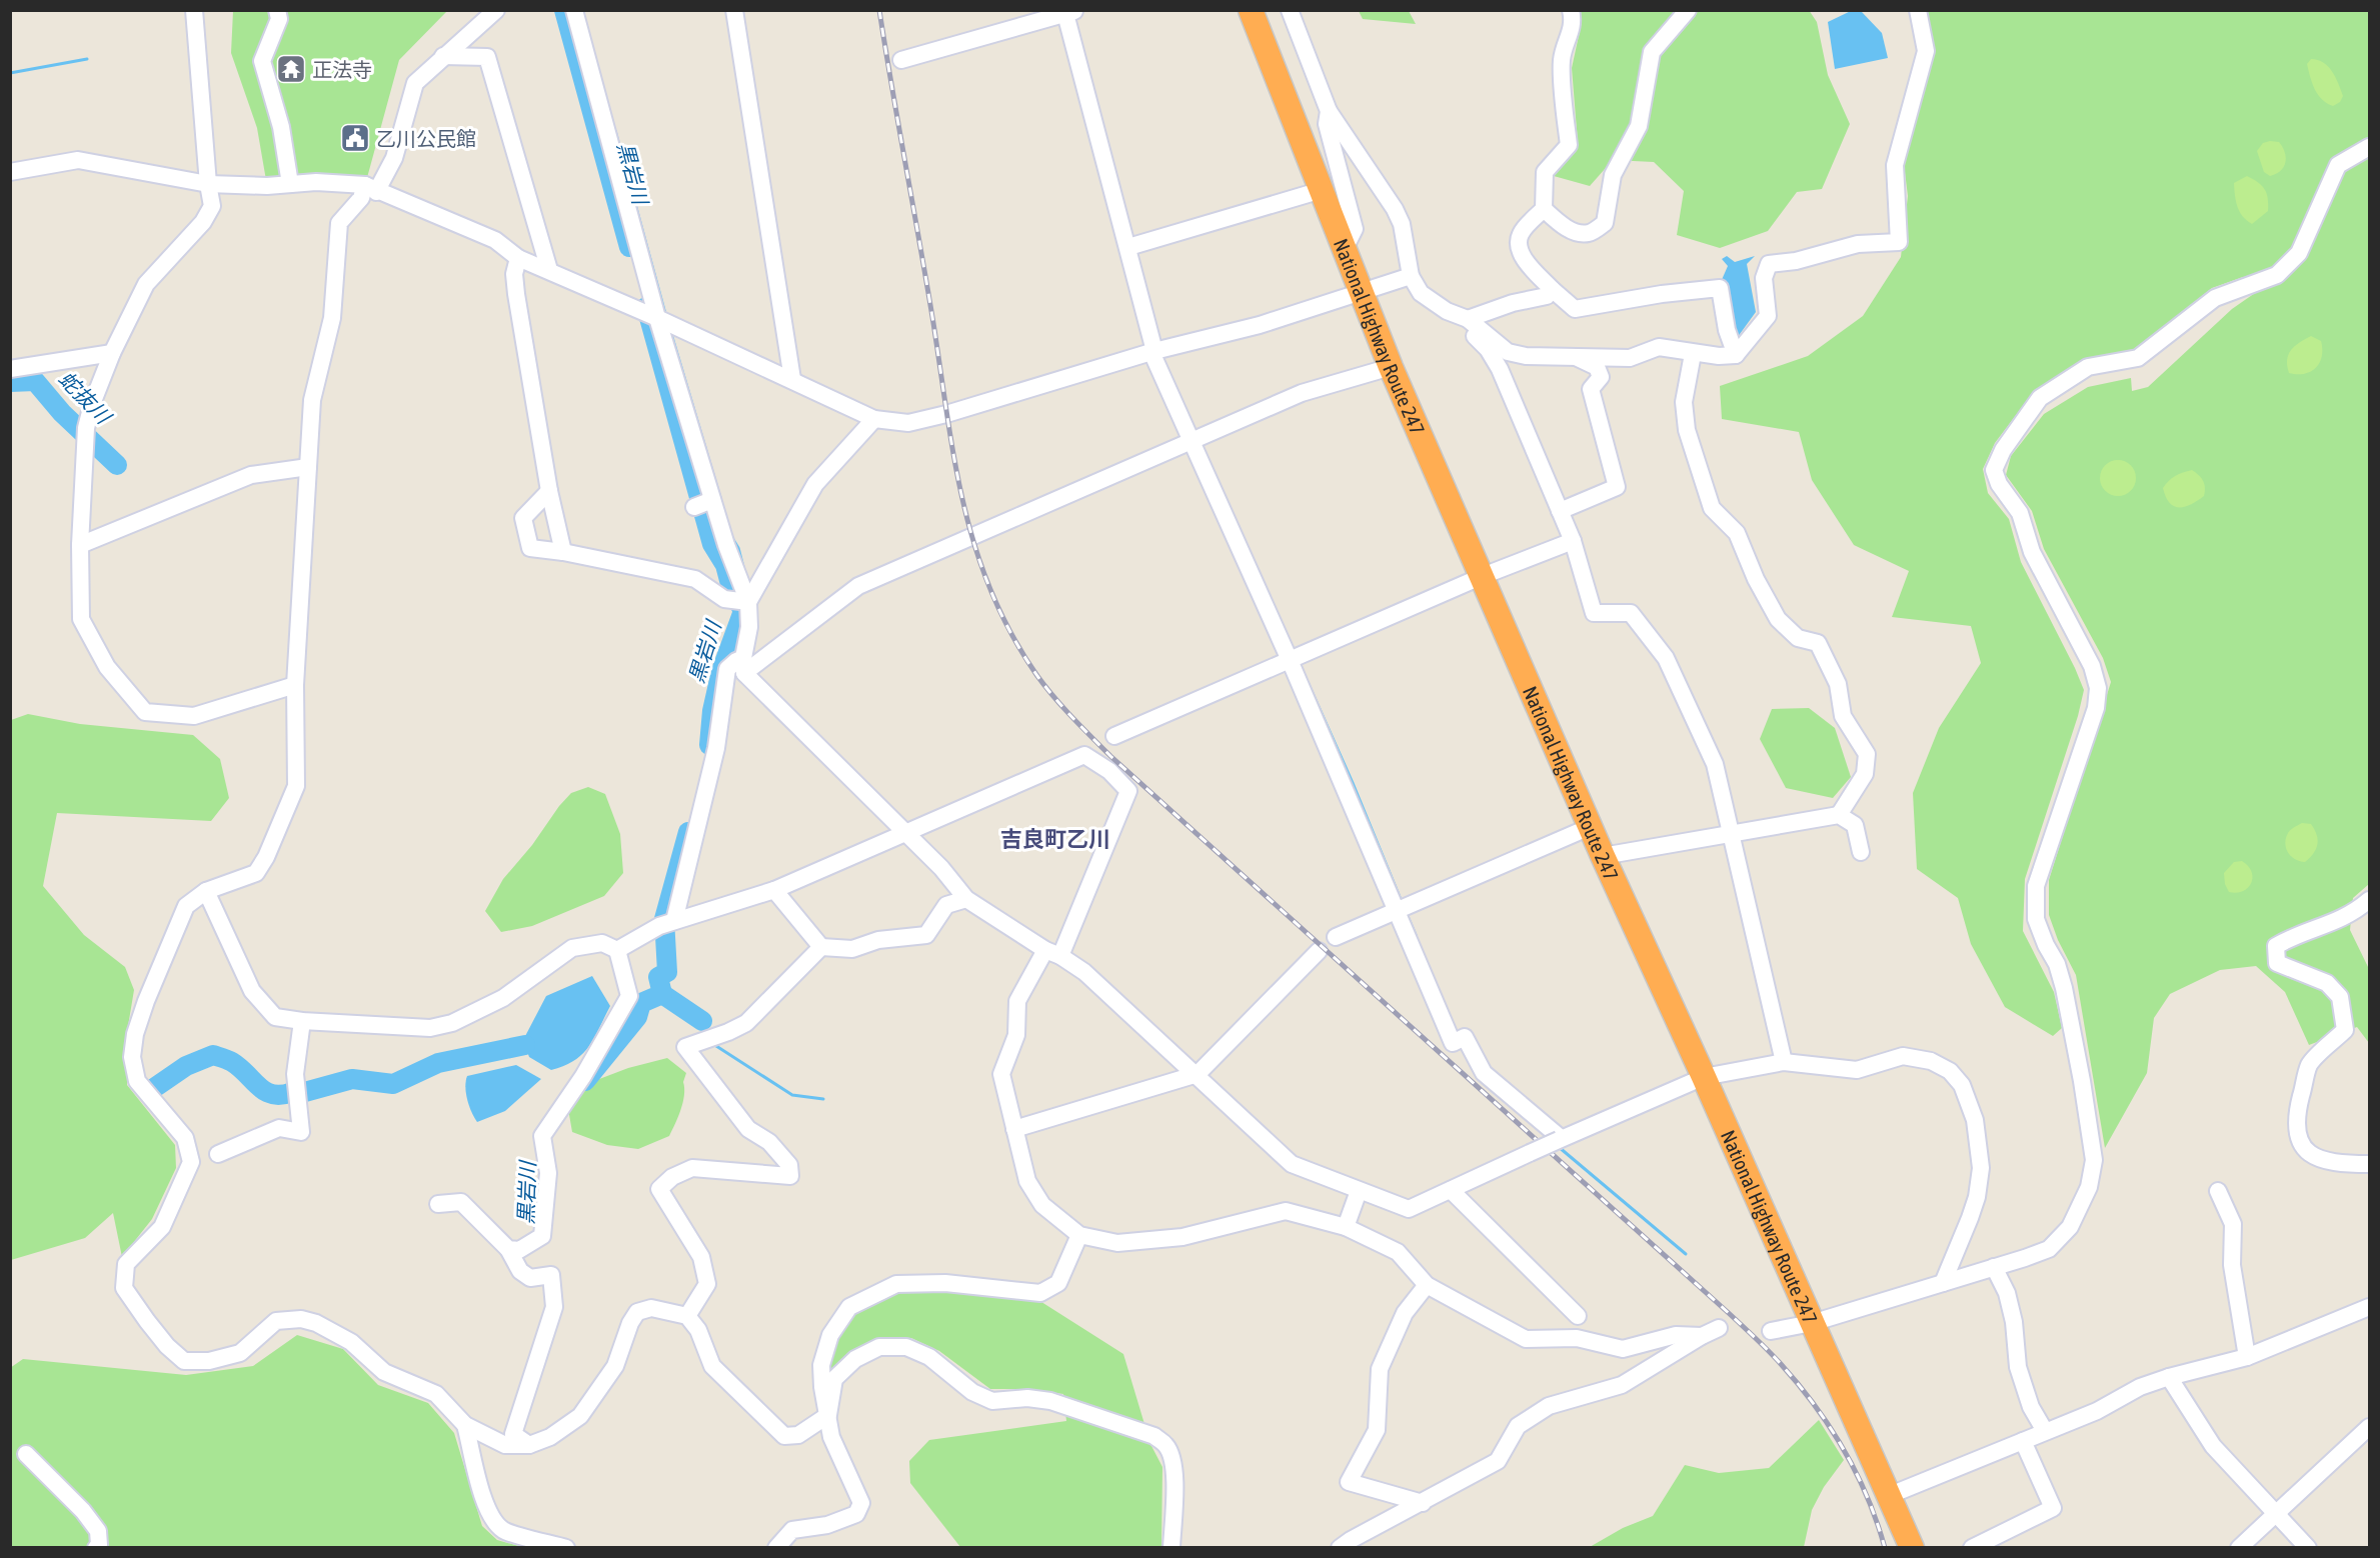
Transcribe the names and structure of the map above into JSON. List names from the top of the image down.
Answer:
{
  "streets": {
    "highway": ["National Highway Route 247"]
  },
  "districts": ["吉良町乙川"],
  "water": ["黒岩川", "蛇抜川"],
  "places": {
    "temple": ["正法寺"],
    "public building": ["乙川公民館"]
  }
}
